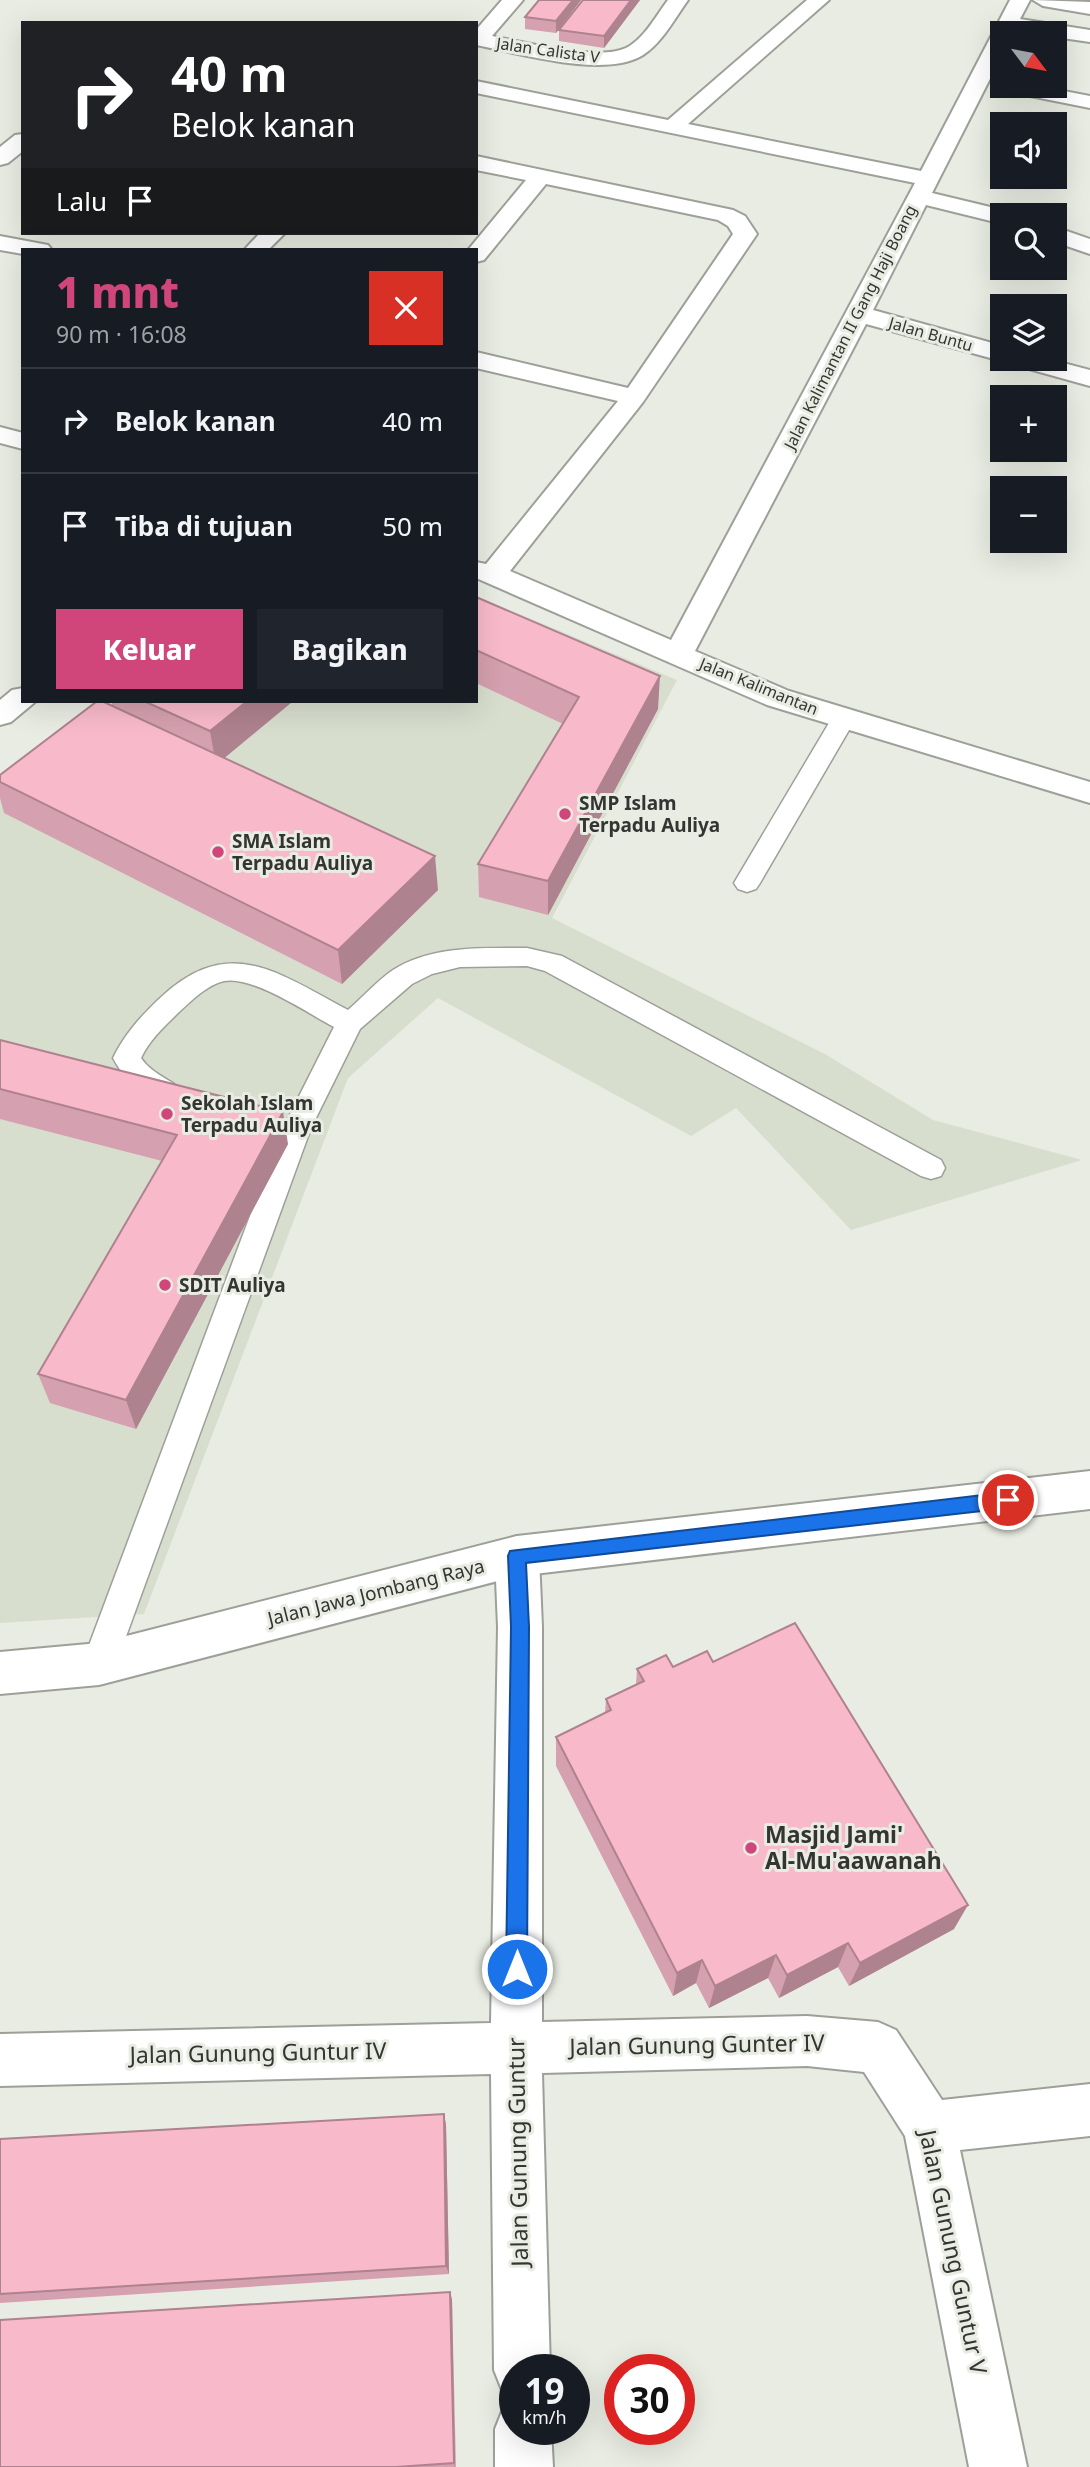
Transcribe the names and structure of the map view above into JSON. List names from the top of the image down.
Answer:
{
  "streets": {
    "street": [
      "Jalan Calista V",
      "Jalan Kalimantan II Gang Haji Boang",
      "Jalan Buntu",
      "Jalan Kalimantan",
      "Jalan Jawa Jombang Raya",
      "Jalan Gunung Gunter IV",
      "Jalan Gunung Guntur IV",
      "Jalan Gunung Guntur",
      "Jalan Gunung Guntur V"
    ]
  },
  "crossings": [
    ["Jalan Kalimantan II Gang Haji Boang", "Jalan Buntu"],
    ["Jalan Kalimantan II Gang Haji Boang", "Jalan Kalimantan"],
    ["Jalan Jawa Jombang Raya", "Jalan Gunung Guntur"],
    ["Jalan Gunung Gunter IV", "Jalan Gunung Guntur IV"],
    ["Jalan Gunung Gunter IV", "Jalan Gunung Guntur"],
    ["Jalan Gunung Gunter IV", "Jalan Gunung Guntur V"],
    ["Jalan Gunung Guntur IV", "Jalan Gunung Guntur"]
  ],
  "places": [
    "SMP Islam Terpadu Auliya",
    "SMA Islam Terpadu Auliya",
    "Sekolah Islam Terpadu Auliya",
    "SDIT Auliya",
    "Masjid Jami' Al-Mu'aawanah"
  ],
  "north": "bottom right",
  "page": {
    "map_buttons": ["+", "−"],
    "turn": ["40 m", "Belok kanan"],
    "then": "Lalu",
    "heading": ["1 mnt", "90 m · 16:08"],
    "list": [
      {
        "name": "Belok kanan",
        "value": "40 m"
      },
      {
        "name": "Tiba di tujuan",
        "value": "50 m"
      }
    ],
    "buttons": ["Keluar", "Bagikan"],
    "speed": "19 km/h",
    "limit": "30"
  }
}
